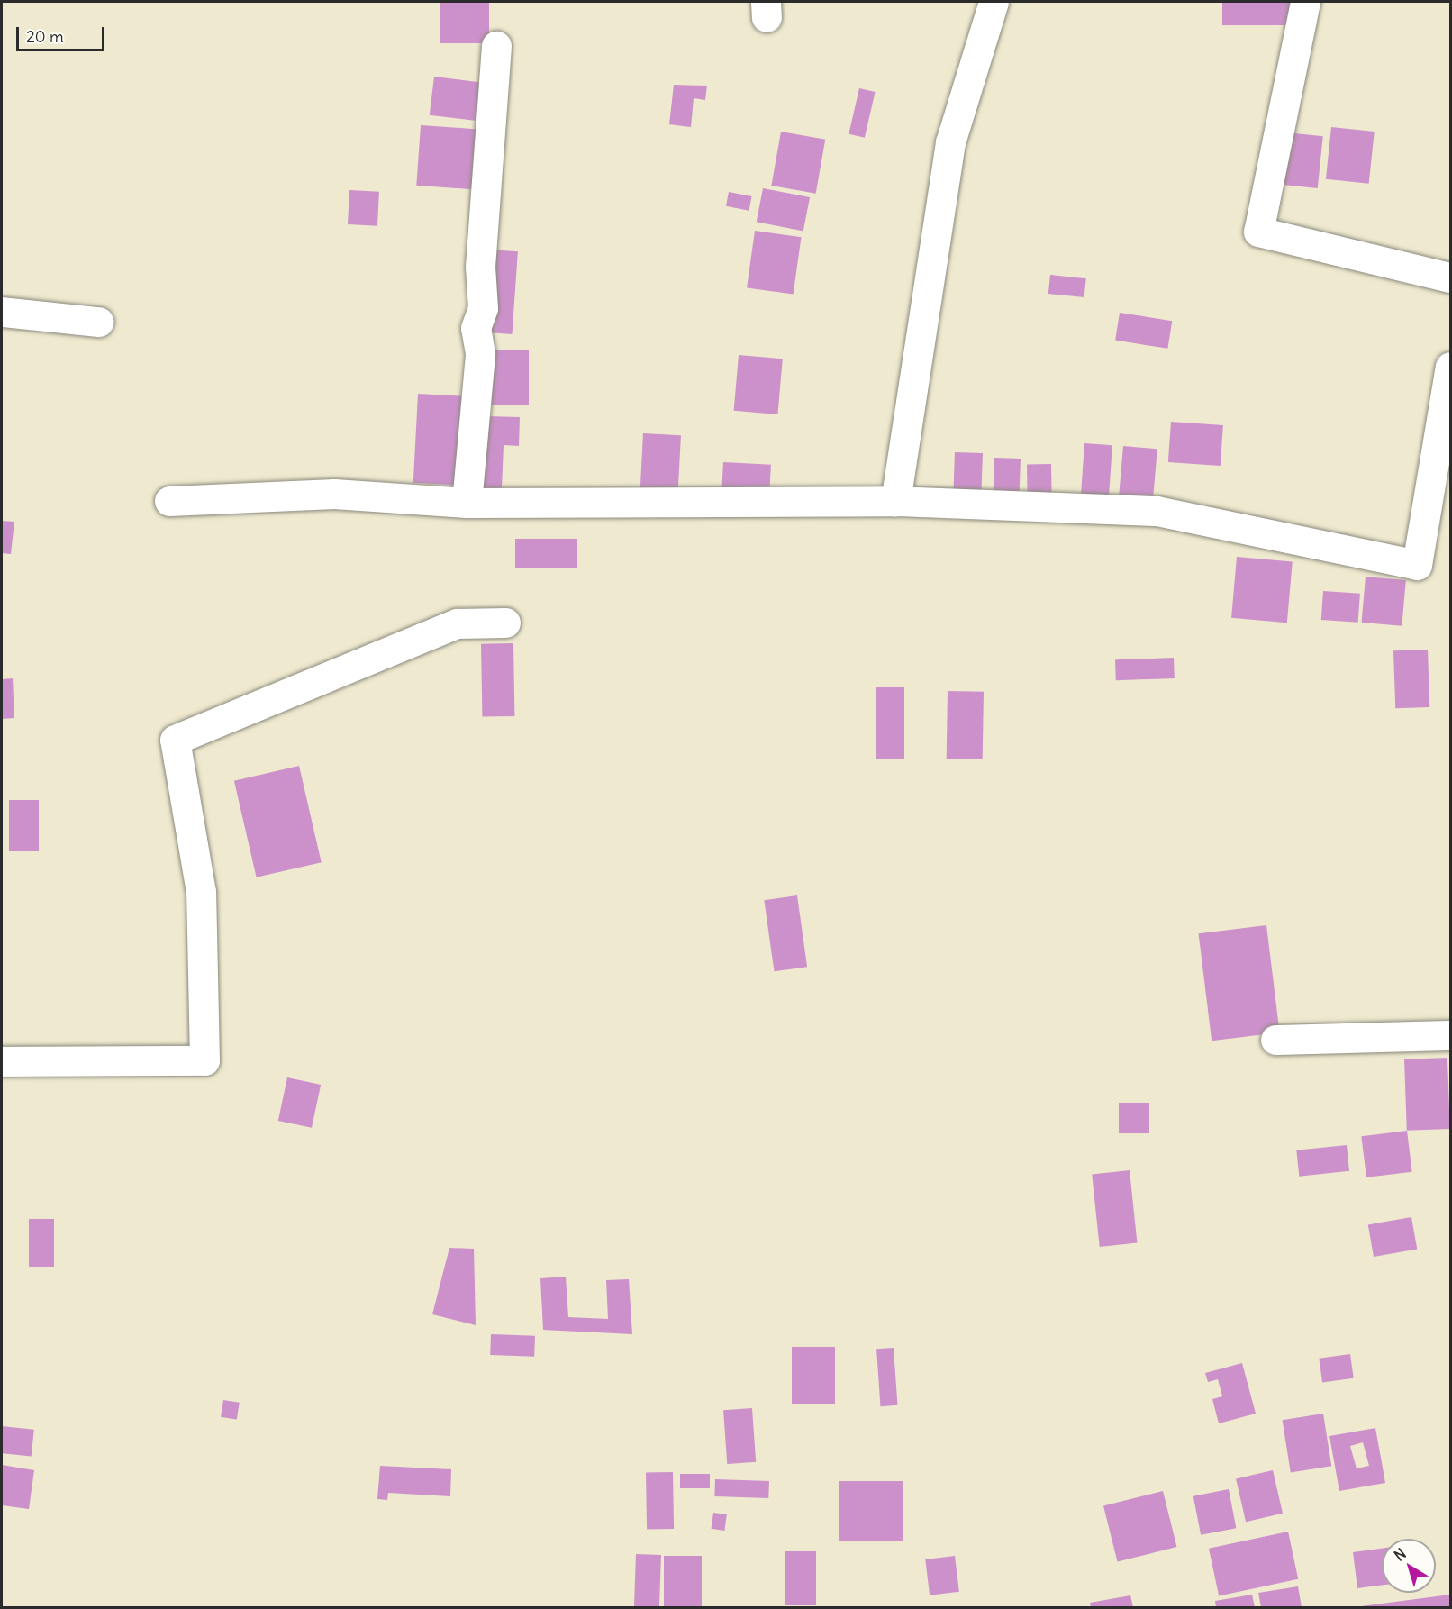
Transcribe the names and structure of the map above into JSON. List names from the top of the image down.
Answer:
{
  "scale_bar": "20 m",
  "north": "top left"
}
